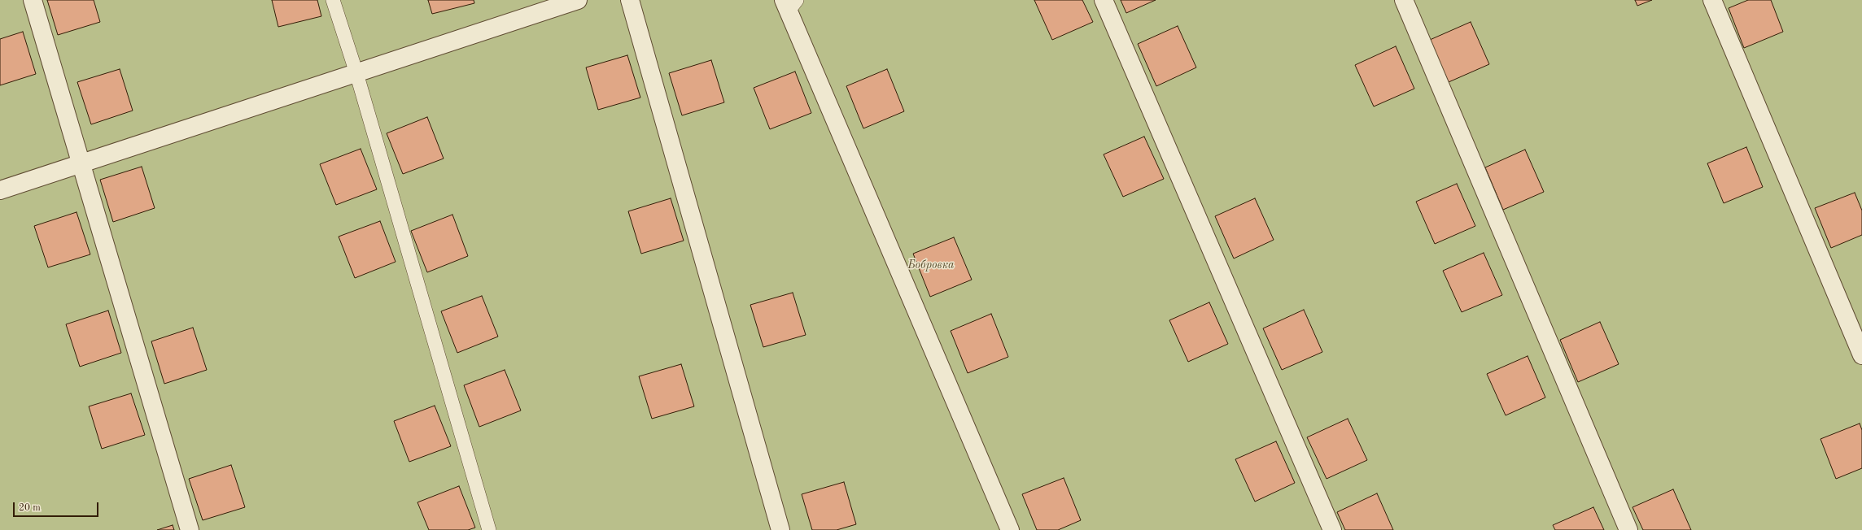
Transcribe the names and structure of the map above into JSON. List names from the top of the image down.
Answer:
{
  "parks": ["Бобровка"],
  "scale_bar": "20 m"
}
